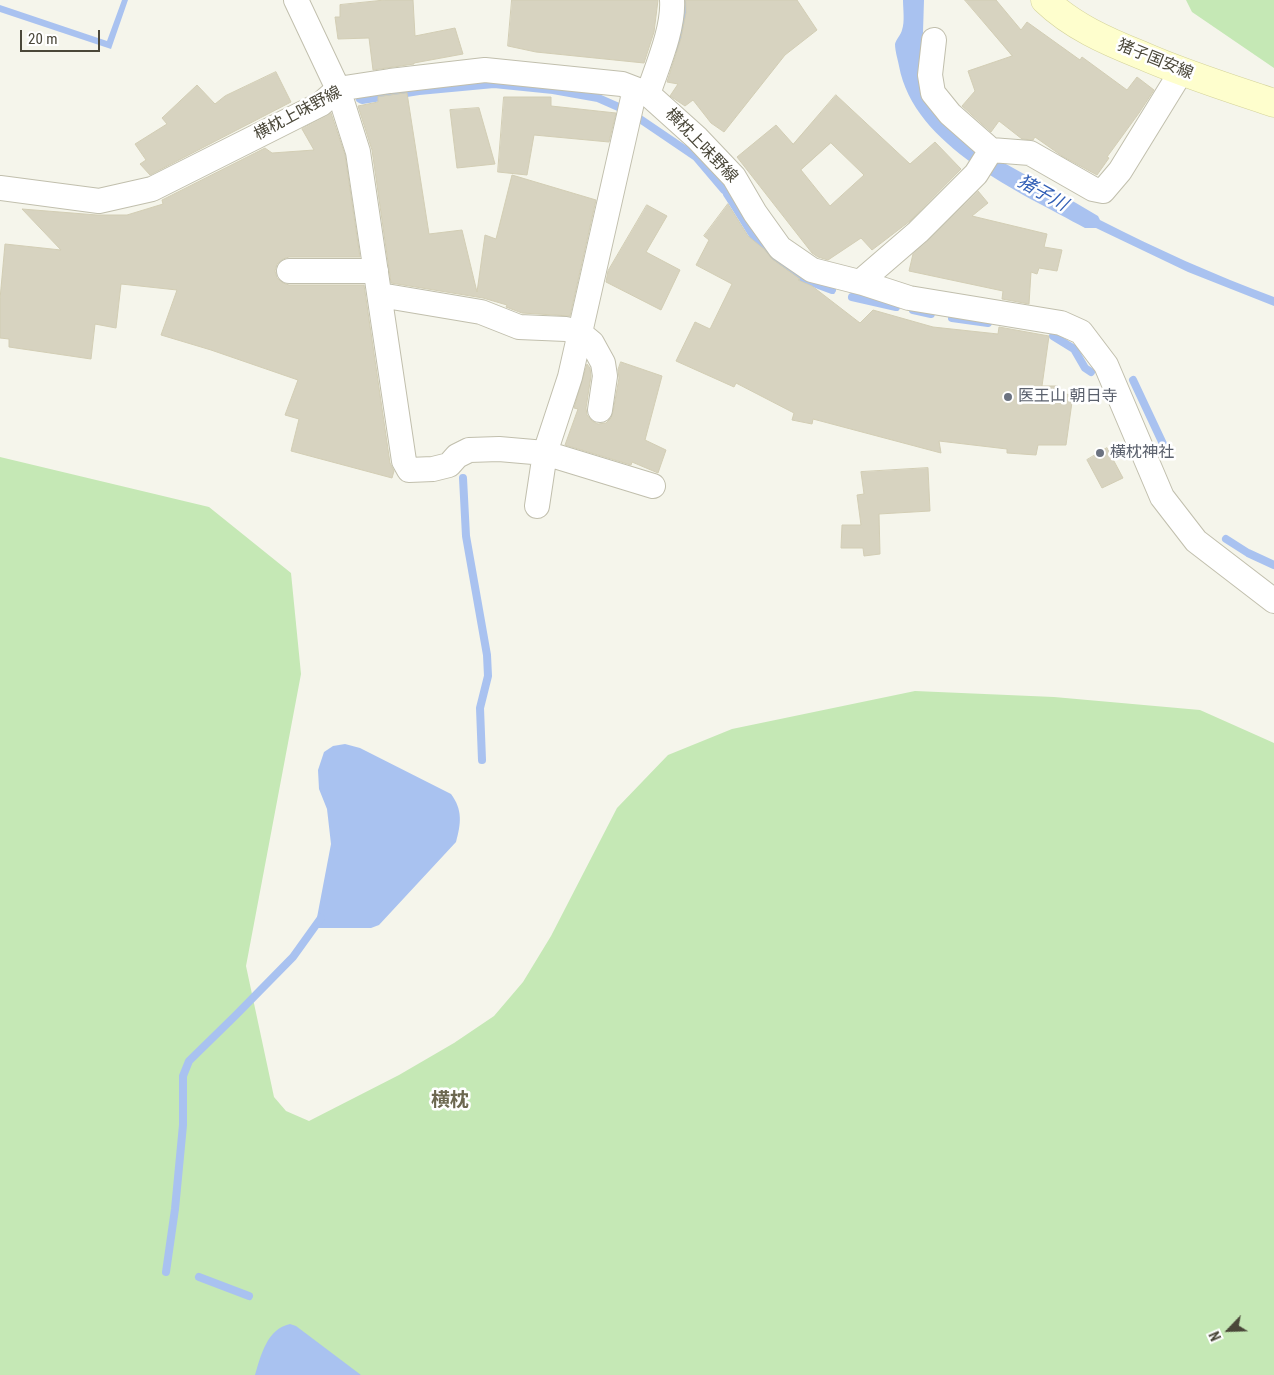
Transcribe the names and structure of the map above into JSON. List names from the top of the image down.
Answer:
{
  "streets": {
    "main road": ["猪子国安線"],
    "street": ["横枕上味野線"]
  },
  "districts": ["横枕"],
  "water": ["猪子川"],
  "places": ["医王山 朝日寺", "横枕神社"],
  "scale_bar": "20 m",
  "north": "bottom left"
}
